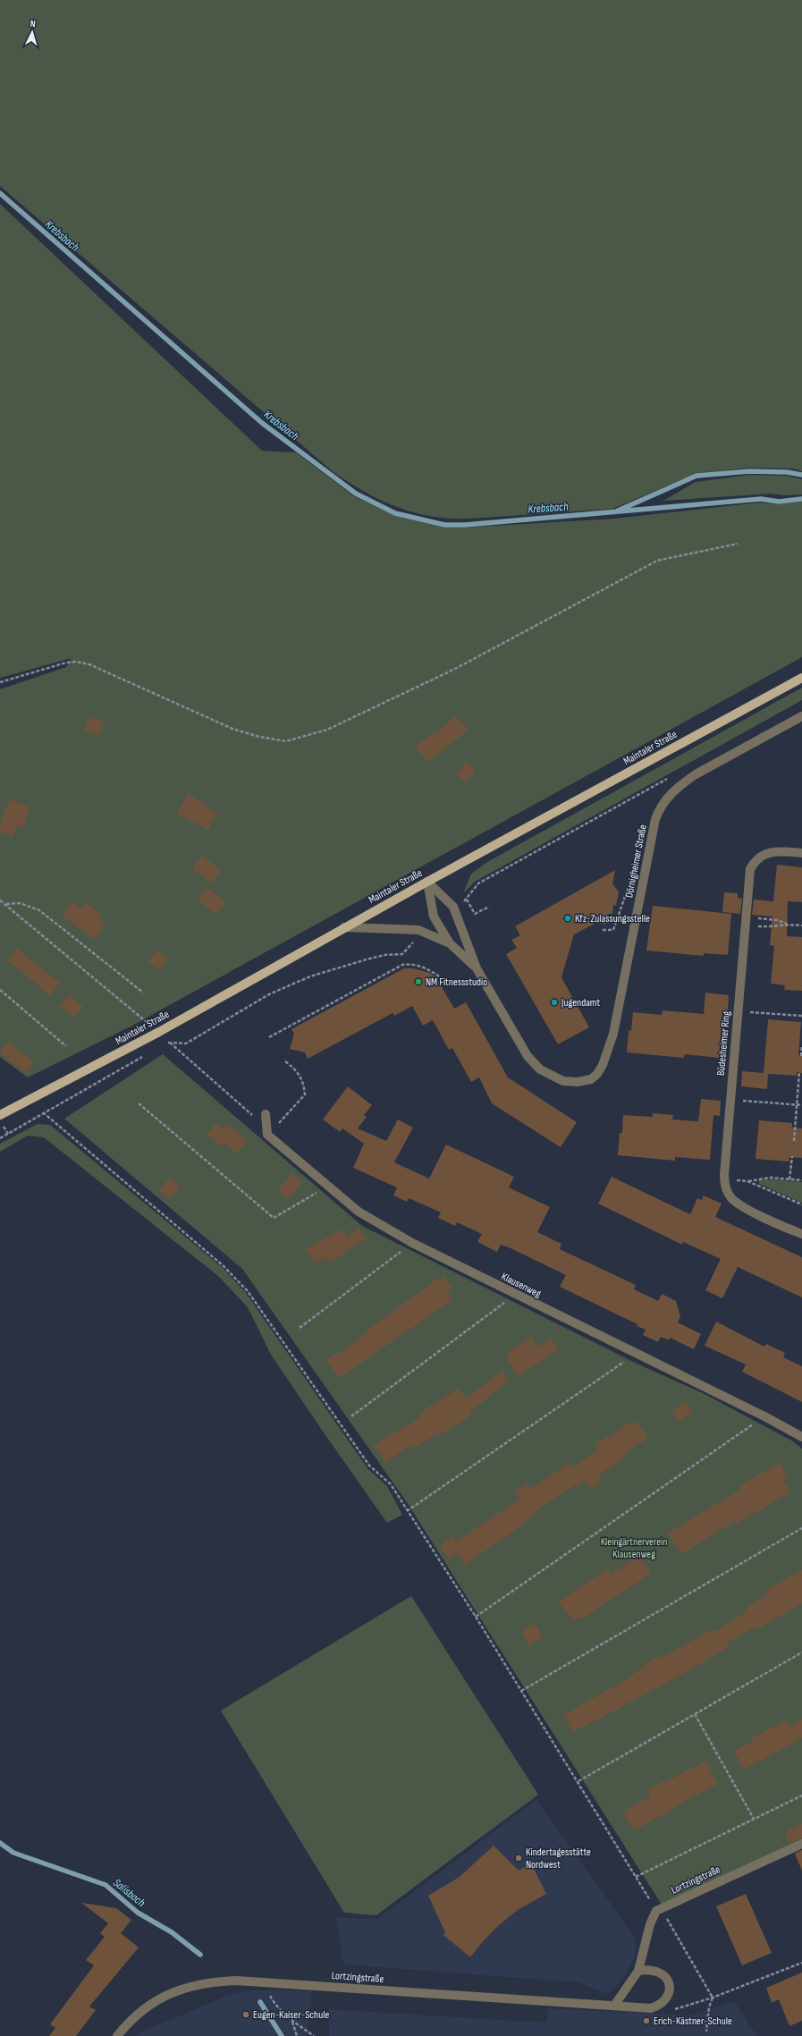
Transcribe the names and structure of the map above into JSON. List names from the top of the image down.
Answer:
{
  "streets": {
    "main road": ["Maintaler Straße"],
    "street": [
      "Dörnigheimer Straße",
      "Büdesheimer Ring",
      "Klausenweg",
      "Lortzingstraße"
    ]
  },
  "crossings": [
    ["Maintaler Straße", "Dörnigheimer Straße"]
  ],
  "water": ["Krebsbach", "Salisbach"],
  "parks": ["Kleingärtnerverein Klausenweg"],
  "places": [
    "Kfz-Zulassungsstelle",
    "NM Fitnessstudio",
    "Jugendamt",
    "Kindertagesstätte Nordwest",
    "Eugen-Kaiser-Schule",
    "Erich-Kästner-Schule"
  ],
  "north": "top"
}
